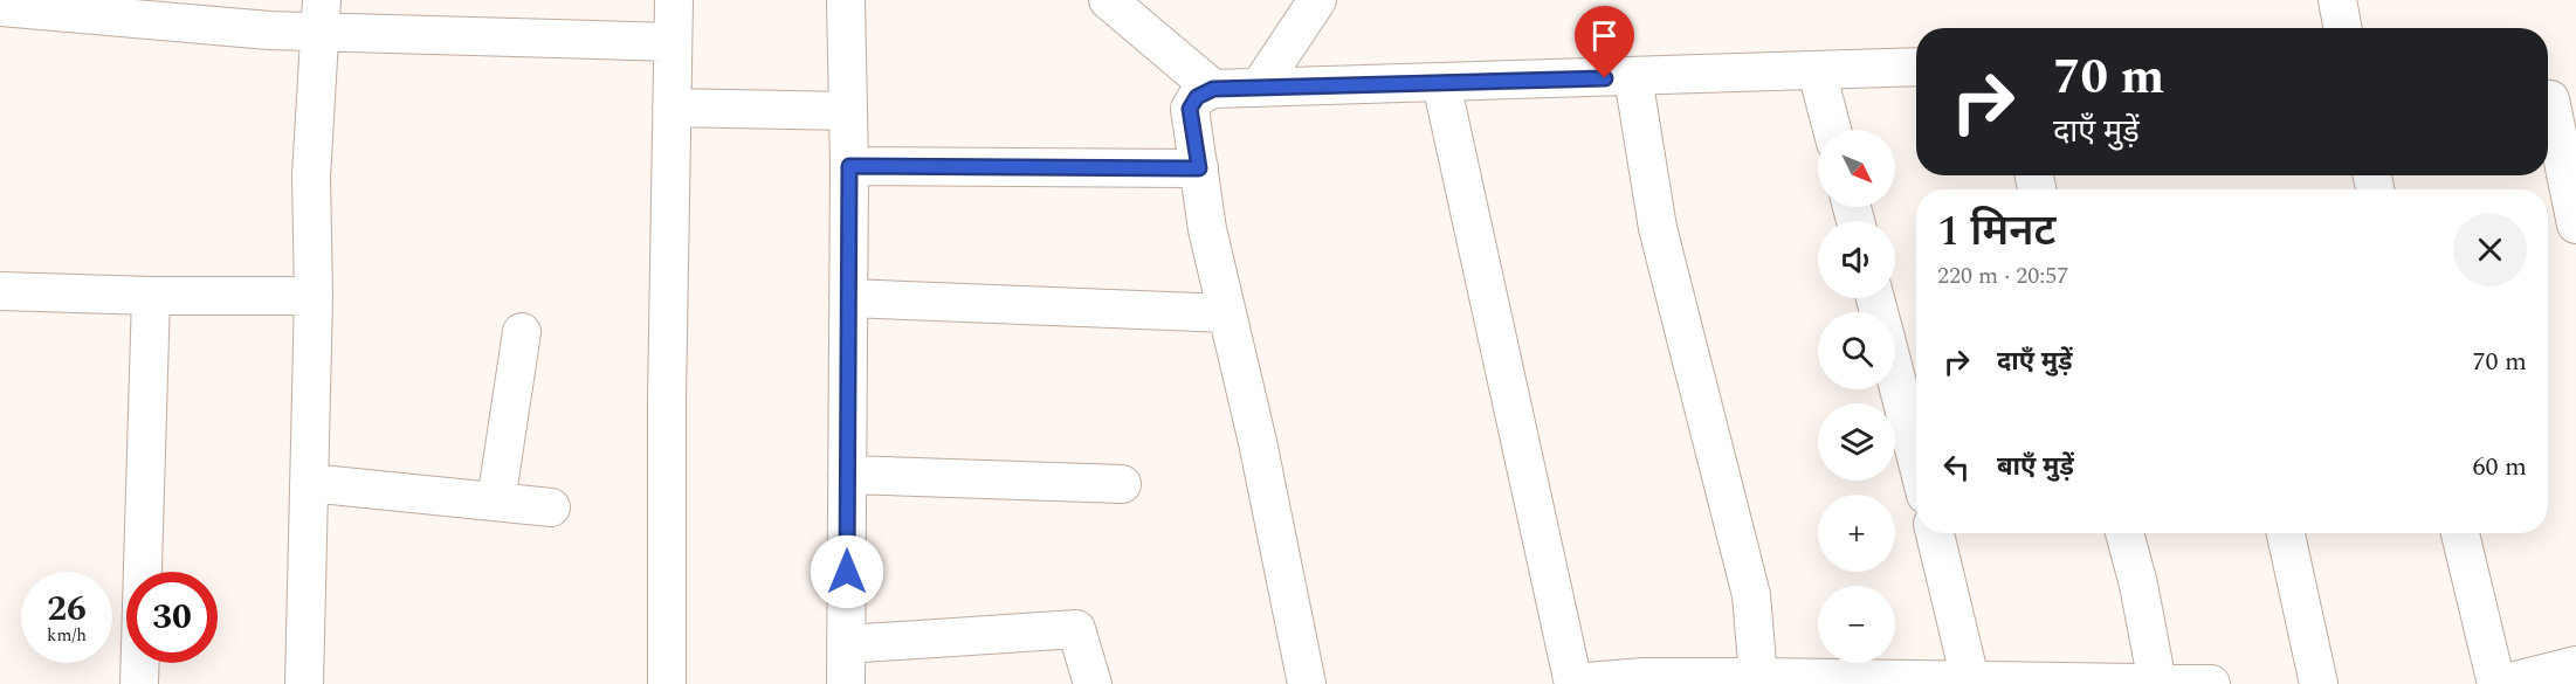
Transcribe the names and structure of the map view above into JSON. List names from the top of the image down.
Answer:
{
  "north": "bottom right",
  "page": {
    "turn": ["70 m", "दाएँ मुड़ें"],
    "map_buttons": ["+", "−"],
    "heading": ["1 मिनट", "220 m · 20:57"],
    "list": [
      {
        "name": "दाएँ मुड़ें",
        "value": "70 m"
      },
      {
        "name": "बाएँ मुड़ें",
        "value": "60 m"
      }
    ],
    "speed": "26 km/h",
    "limit": "30"
  }
}
